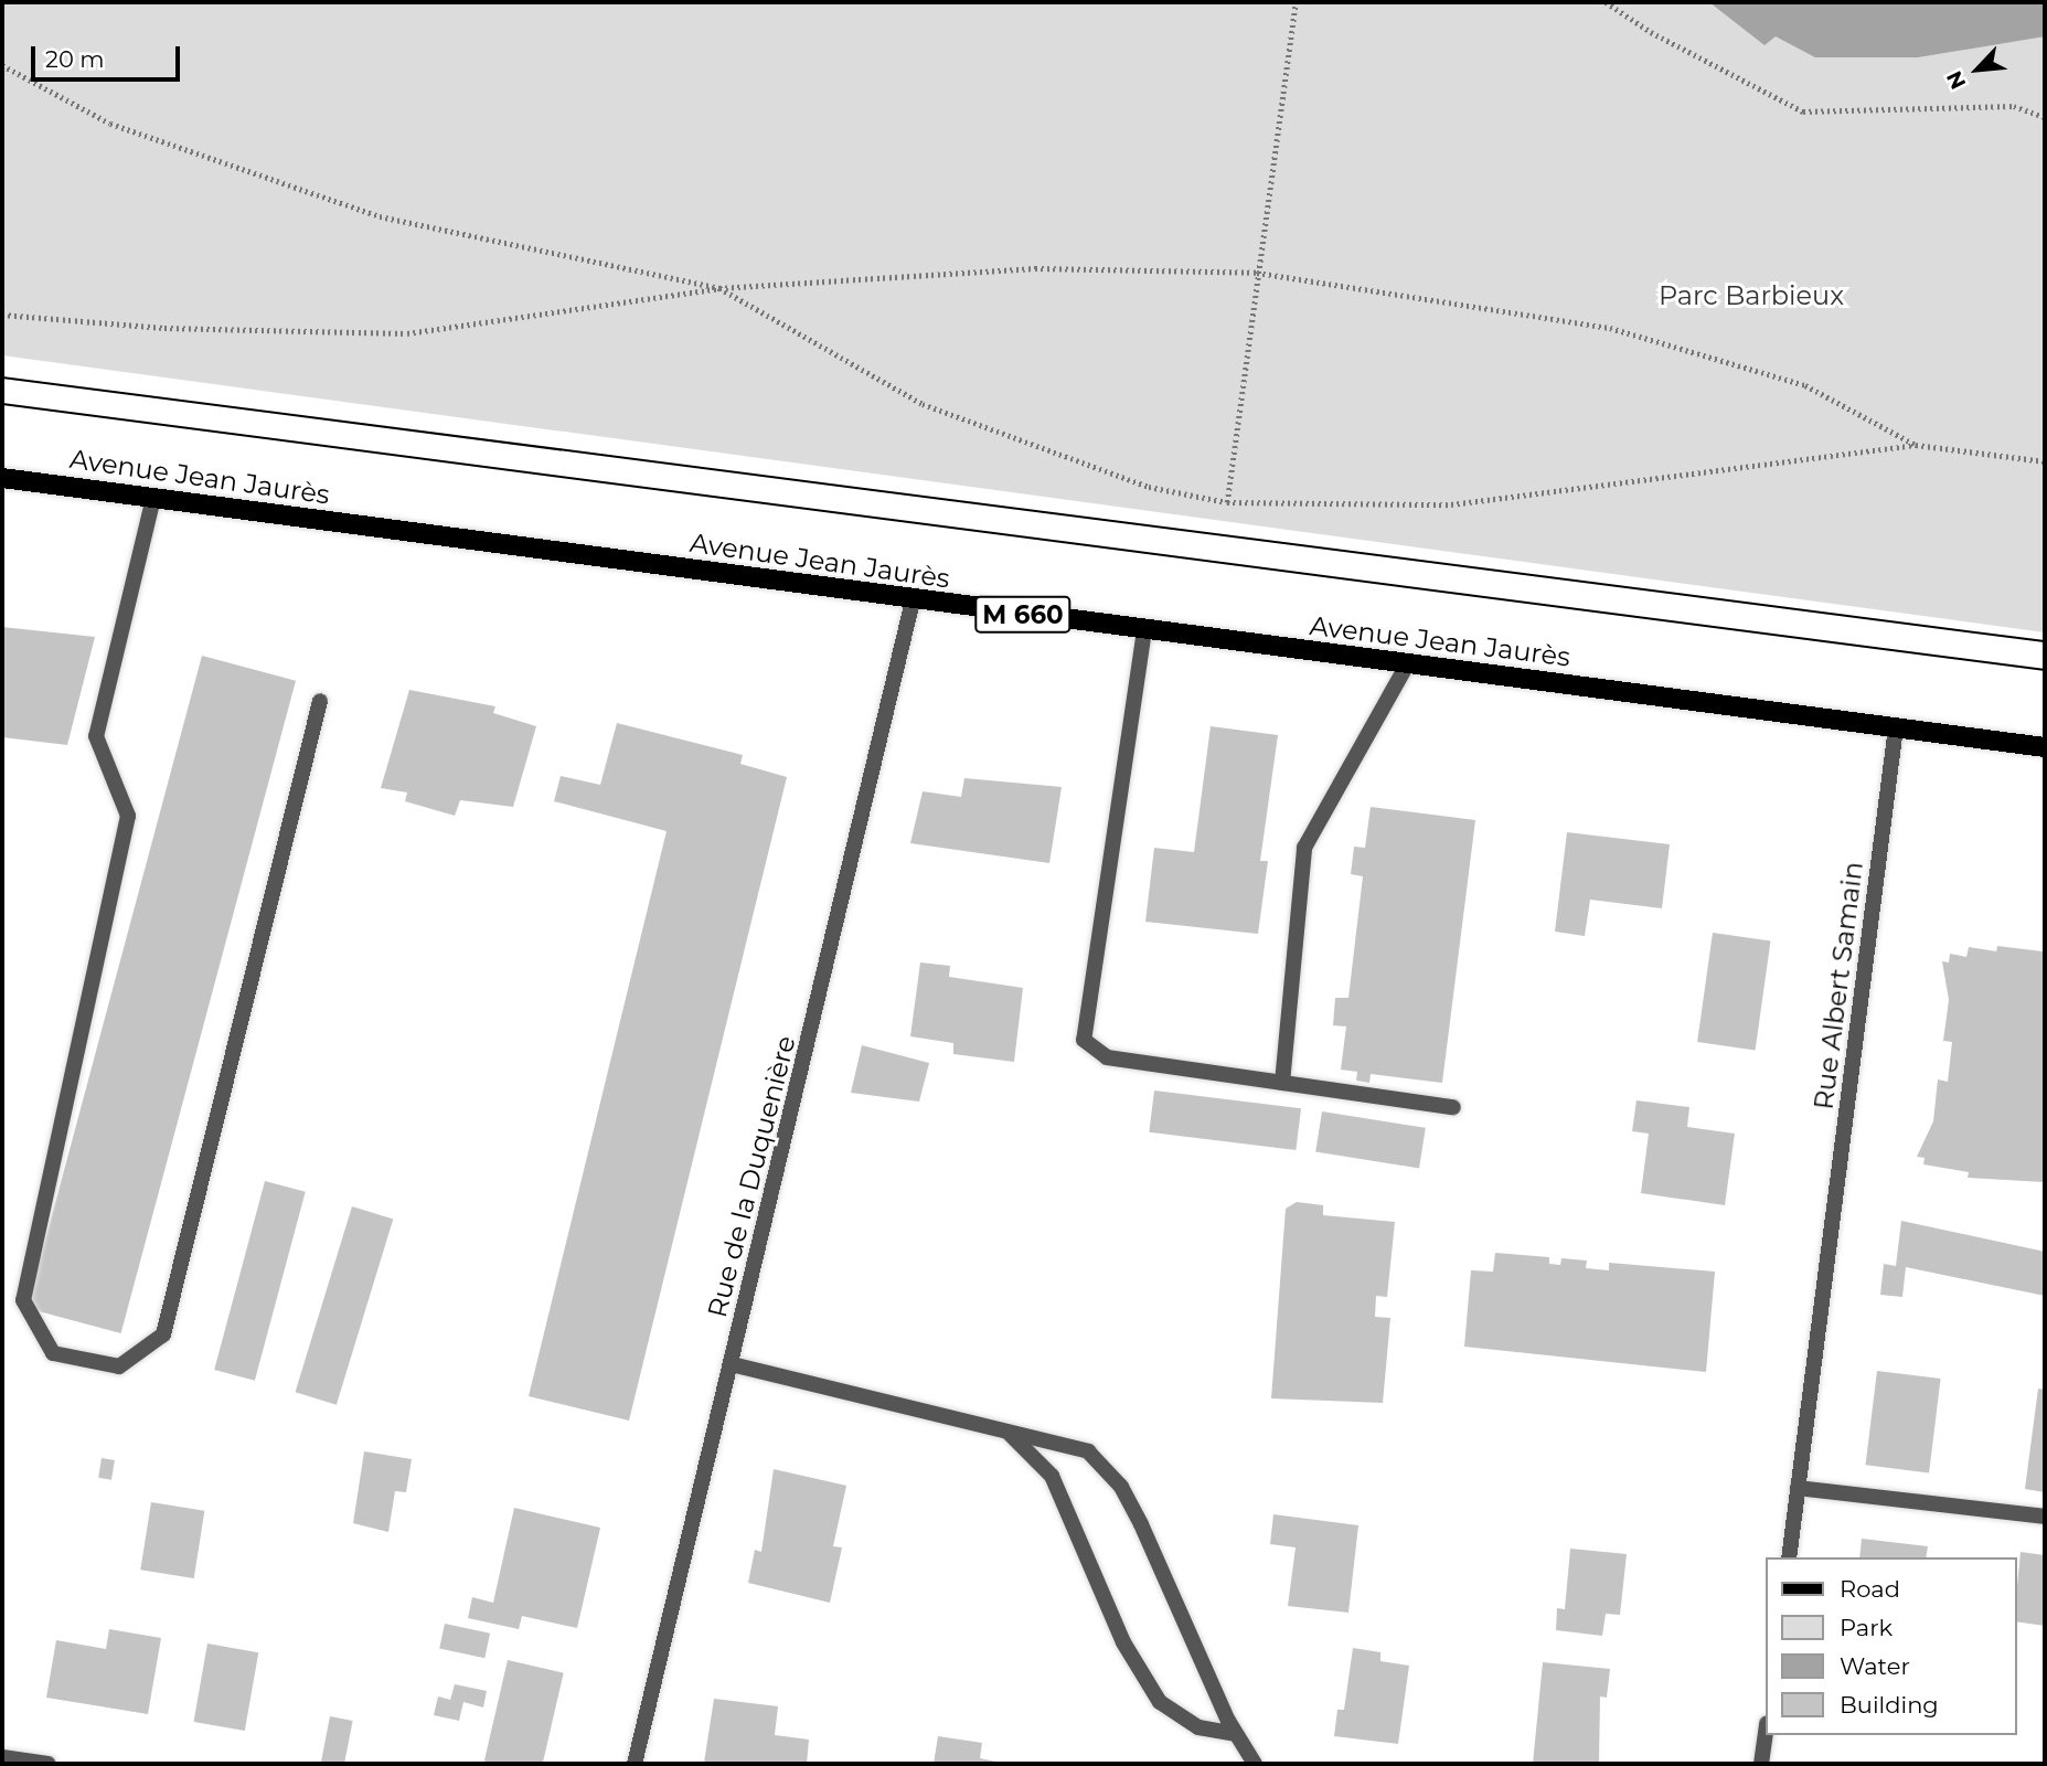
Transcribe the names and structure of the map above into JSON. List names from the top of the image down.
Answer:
{
  "streets": {
    "main road": ["Avenue Jean Jaurès", "M 660"],
    "street": ["Rue Albert Samain", "Rue de la Duquenière"]
  },
  "crossings": [
    ["Avenue Jean Jaurès", "Rue Albert Samain"],
    ["Avenue Jean Jaurès", "Rue de la Duquenière"]
  ],
  "parks": ["Parc Barbieux"],
  "legend": [
    "Road",
    "Park",
    "Water",
    "Building"
  ],
  "scale_bar": "20 m",
  "north": "bottom left"
}
